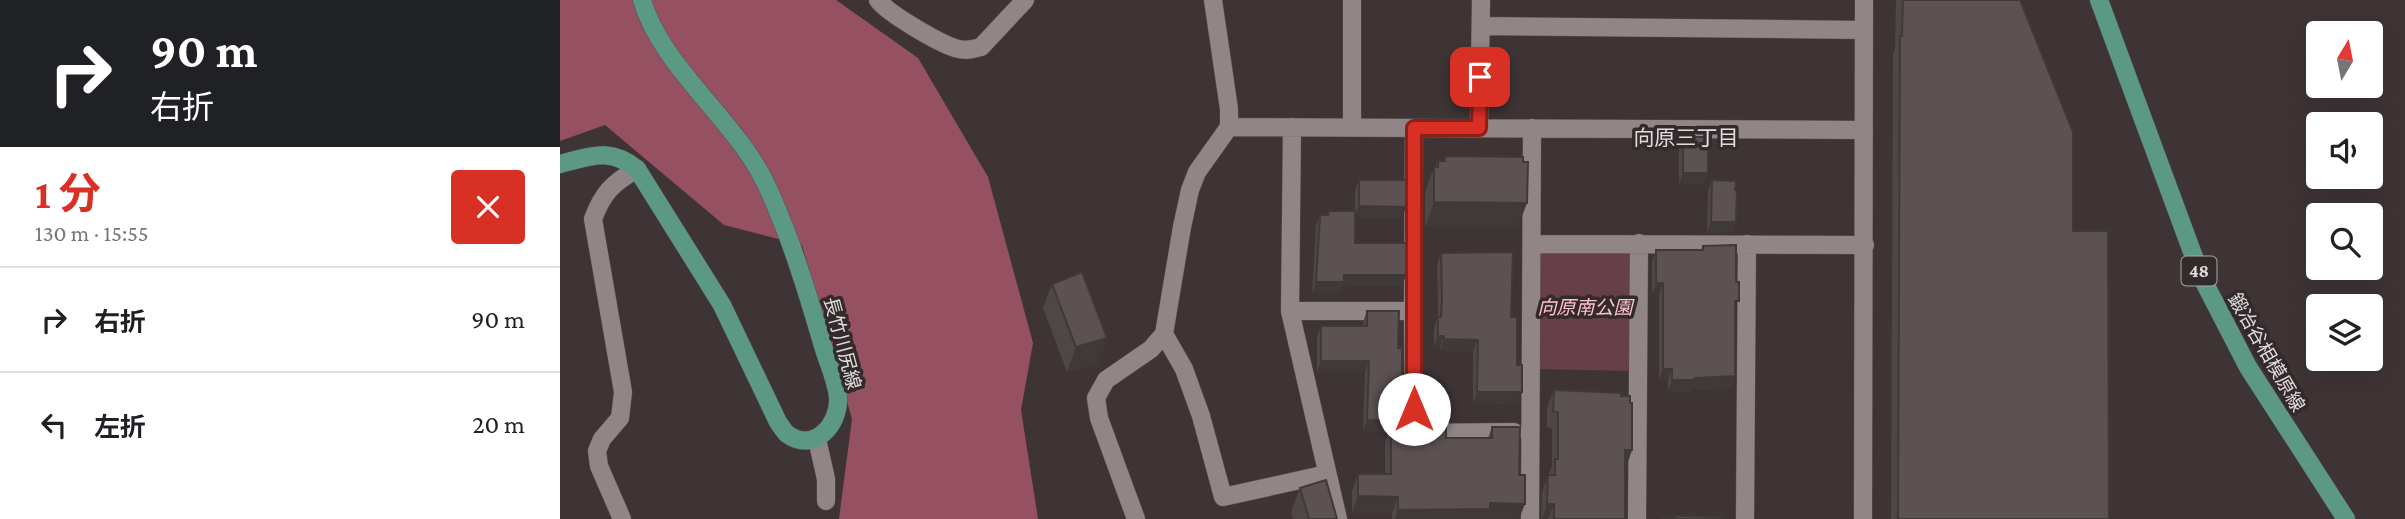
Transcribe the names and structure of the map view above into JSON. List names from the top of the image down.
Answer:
{
  "streets": {
    "main road": ["48", "長竹川尻線", "鍛冶谷相模原線"]
  },
  "districts": ["向原三丁目"],
  "parks": ["向原南公園"],
  "north": "top",
  "page": {
    "turn": ["90 m", "右折"],
    "heading": ["1 分", "130 m · 15:55"],
    "list": [
      {
        "name": "右折",
        "value": "90 m"
      },
      {
        "name": "左折",
        "value": "20 m"
      }
    ]
  }
}
